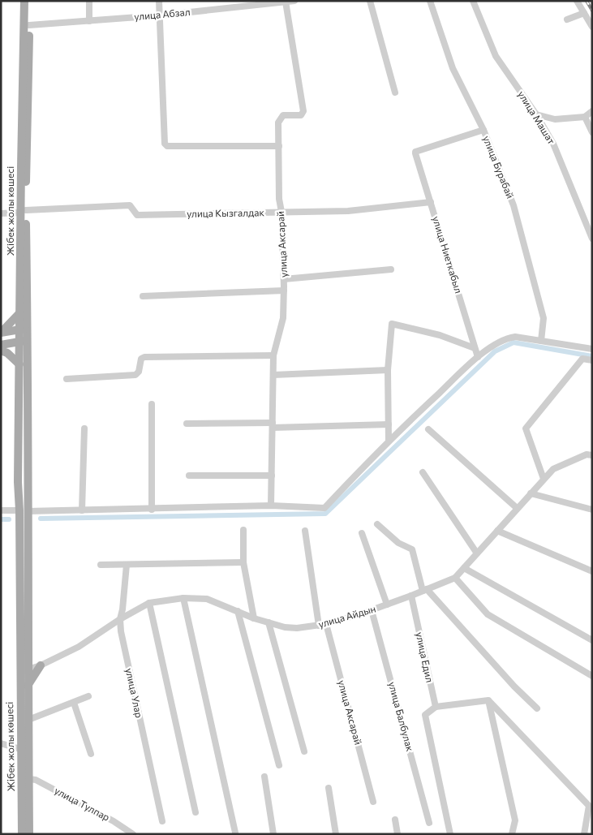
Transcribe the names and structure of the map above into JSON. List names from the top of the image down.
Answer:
{
  "streets": {
    "main road": ["Жібек жолы көшесі"],
    "street": [
      "улица Абзал",
      "улица Машат",
      "улица Бурабай",
      "улица Кызгалдак",
      "улица Аксарай",
      "улица Ниеткабыл",
      "улица Айдын",
      "улица Едил",
      "улица Улар",
      "улица Балбулак",
      "улица Тулпар"
    ]
  },
  "crossings": [
    ["улица Абзал", "Жібек жолы көшесі"],
    ["улица Абзал", "улица Аксарай"],
    ["улица Бурабай", "улица Ниеткабыл"],
    ["Жібек жолы көшесі", "улица Кызгалдак"],
    ["Жібек жолы көшесі", "улица Айдын"],
    ["Жібек жолы көшесі", "улица Тулпар"],
    ["улица Кызгалдак", "улица Аксарай"],
    ["улица Кызгалдак", "улица Ниеткабыл"],
    ["улица Аксарай", "улица Айдын"],
    ["улица Айдын", "улица Едил"],
    ["улица Айдын", "улица Улар"],
    ["улица Айдын", "улица Балбулак"]
  ]
}
